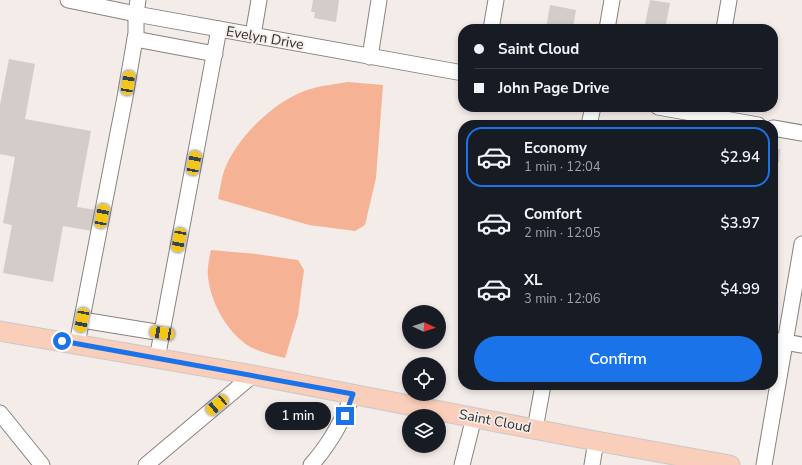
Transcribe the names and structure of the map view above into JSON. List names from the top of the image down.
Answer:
{
  "streets": {
    "main road": ["Saint Cloud"],
    "street": ["Evelyn Drive"]
  },
  "north": "right",
  "page": {
    "banner": ["Saint Cloud", "John Page Drive"],
    "list": [
      {
        "name": "Economy",
        "note": "1 min · 12:04",
        "value": "$2.94"
      },
      {
        "name": "Comfort",
        "note": "2 min · 12:05",
        "value": "$3.97"
      },
      {
        "name": "XL",
        "note": "3 min · 12:06",
        "value": "$4.99"
      }
    ],
    "buttons": "Confirm",
    "bubble": "1 min"
  }
}
